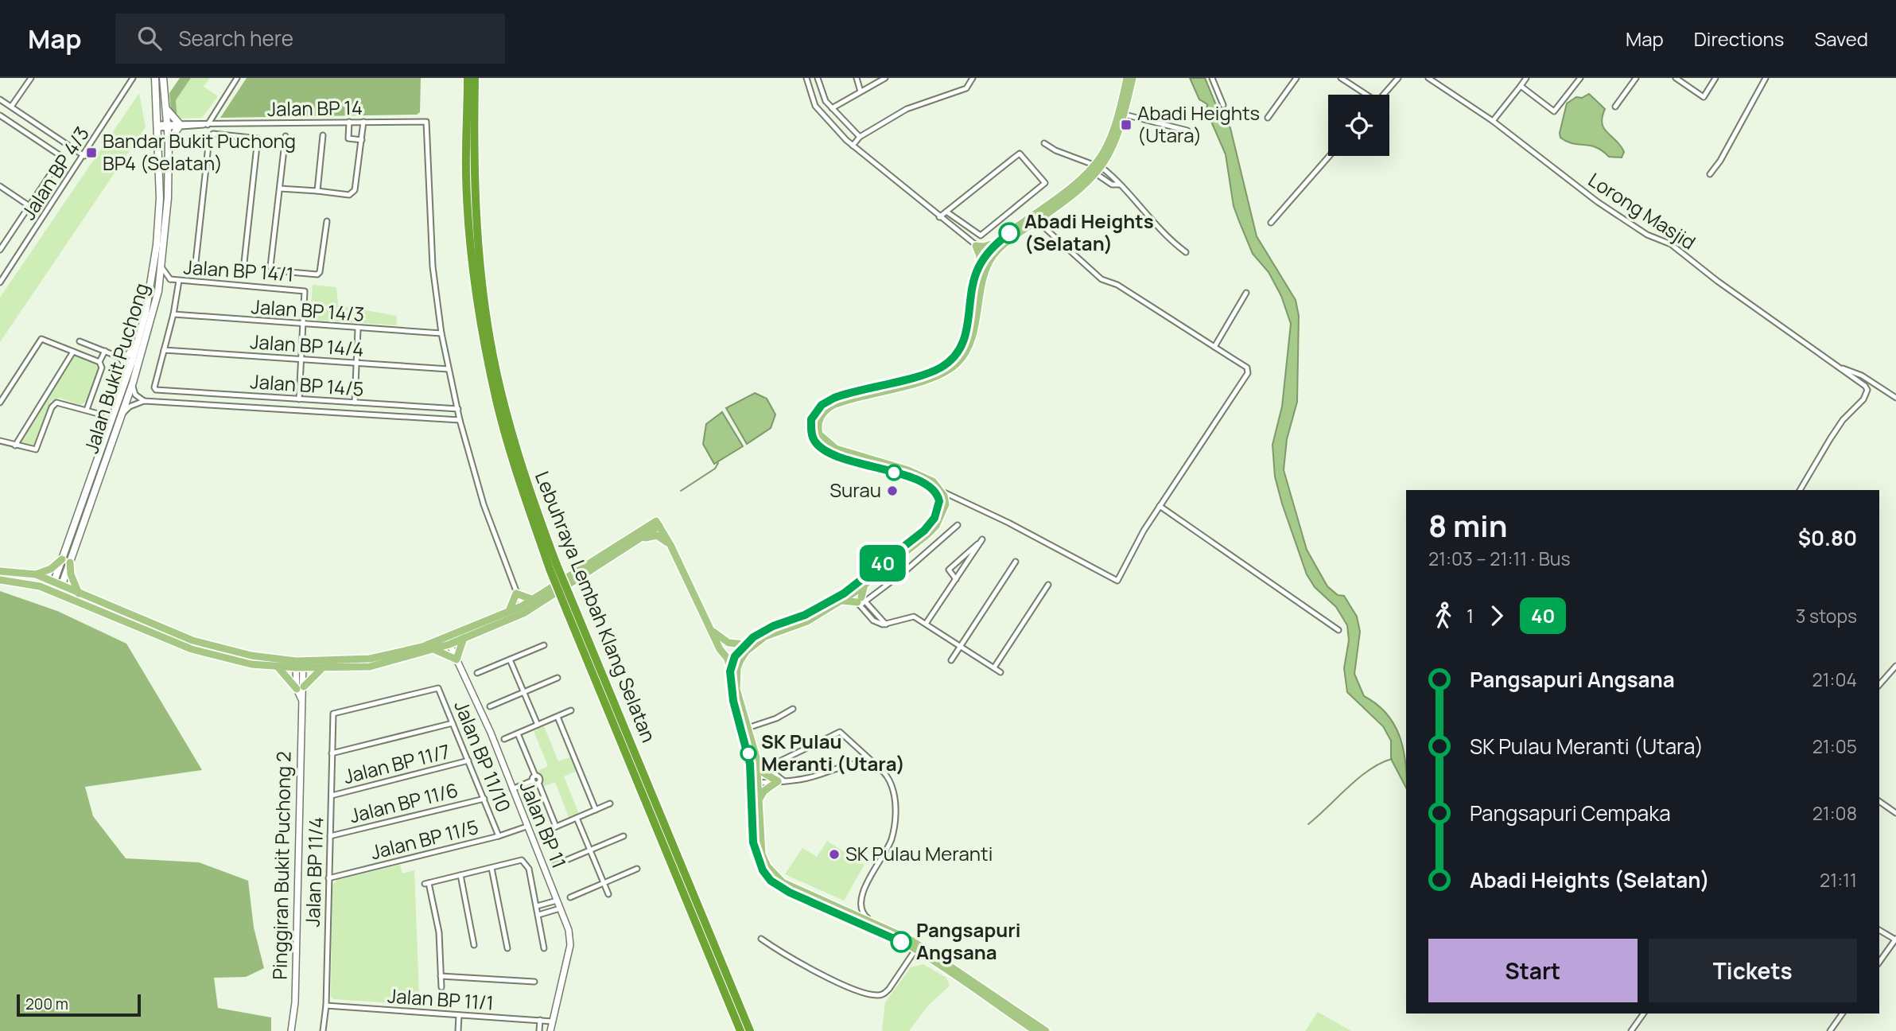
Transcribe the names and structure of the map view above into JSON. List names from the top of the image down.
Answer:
{
  "streets": {
    "highway": ["Lebuhraya Lembah Klang Selatan"],
    "main road": ["Jalan Bukit Puchong"],
    "street": [
      "Jalan BP 14",
      "Jalan BP 4/3",
      "Lorong Masjid",
      "Jalan BP 14/1",
      "Jalan BP 14/3",
      "Jalan BP 14/4",
      "Jalan BP 14/5",
      "Jalan BP 11/10",
      "Jalan BP 11/7",
      "Jalan BP 11/6",
      "Jalan BP 11",
      "Jalan BP 11/5",
      "Pinggiran Bukit Puchong 2",
      "Jalan BP 11/4",
      "Jalan BP 11/1"
    ]
  },
  "crossings": [
    ["Jalan BP 14", "Jalan BP 14/3"],
    ["Jalan BP 14", "Jalan Bukit Puchong"],
    ["Jalan BP 14/1", "Jalan BP 14/3"],
    ["Jalan BP 14/4", "Jalan BP 14/5"],
    ["Jalan BP 11/10", "Jalan BP 11/7"],
    ["Jalan BP 11/10", "Jalan BP 11/6"],
    ["Jalan BP 11/10", "Jalan BP 11/5"],
    ["Jalan BP 11/10", "Jalan BP 11/4"],
    ["Jalan BP 11/7", "Jalan BP 11/4"],
    ["Jalan BP 11/6", "Jalan BP 11/4"],
    ["Jalan BP 11", "Jalan BP 11/5"],
    ["Jalan BP 11", "Jalan BP 11/1"],
    ["Jalan BP 11/5", "Jalan BP 11/4"],
    ["Jalan BP 11/4", "Jalan BP 11/1"]
  ],
  "places": {
    "transit": ["Abadi Heights (Utara)", "Bandar Bukit Puchong BP4 (Selatan)"],
    "other": [
      "Abadi Heights (Selatan)",
      "Surau",
      "SK Pulau Meranti (Utara)",
      "SK Pulau Meranti",
      "Pangsapuri Angsana"
    ]
  },
  "lines": ["bus line 40"],
  "scale_bar": "200 m",
  "page": {
    "header": "Map",
    "search": "Search here",
    "nav": ["Map", "Directions", "Saved"],
    "on_map": "40",
    "heading": ["8 min", "21:03 – 21:11 · Bus", "$0.80"],
    "legs": ["1", "40", "3 stops"],
    "list": [
      {
        "name": "Pangsapuri Angsana",
        "value": "21:04"
      },
      {
        "name": "SK Pulau Meranti (Utara)",
        "value": "21:05"
      },
      {
        "name": "Pangsapuri Cempaka",
        "value": "21:08"
      },
      {
        "name": "Abadi Heights (Selatan)",
        "value": "21:11"
      }
    ],
    "buttons": ["Start", "Tickets"],
    "scale": "200 m"
  }
}
